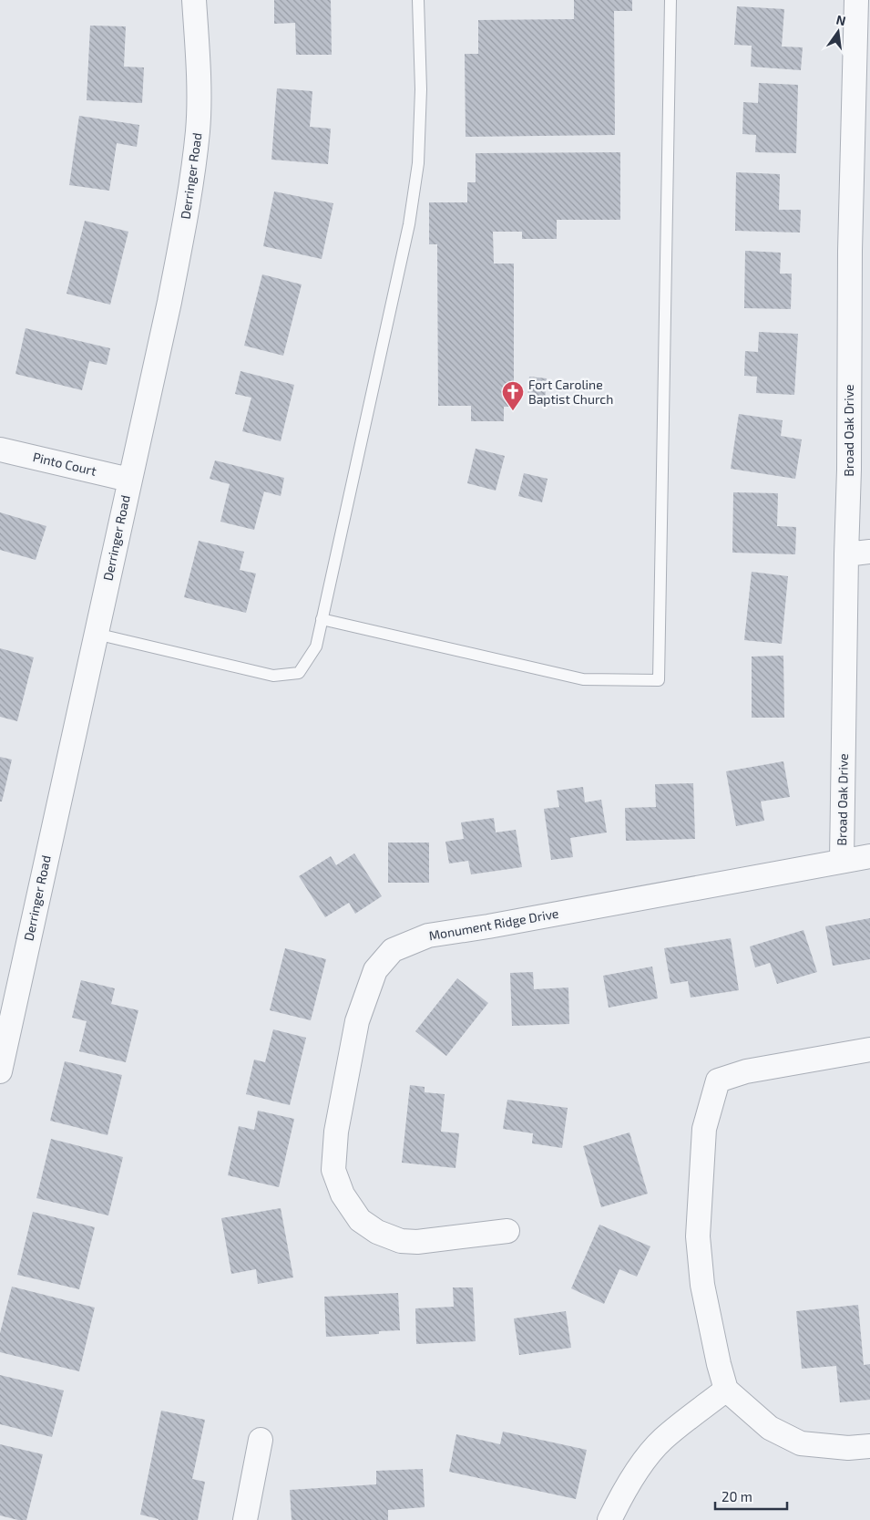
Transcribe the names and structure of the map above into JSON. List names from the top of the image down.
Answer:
{
  "streets": {
    "street": [
      "Derringer Road",
      "Broad Oak Drive",
      "Pinto Court",
      "Monument Ridge Drive"
    ]
  },
  "crossings": [
    ["Derringer Road", "Pinto Court"],
    ["Broad Oak Drive", "Monument Ridge Drive"]
  ],
  "places": {
    "church": ["Fort Caroline Baptist Church"]
  },
  "scale_bar": "20 m",
  "north": "top"
}
